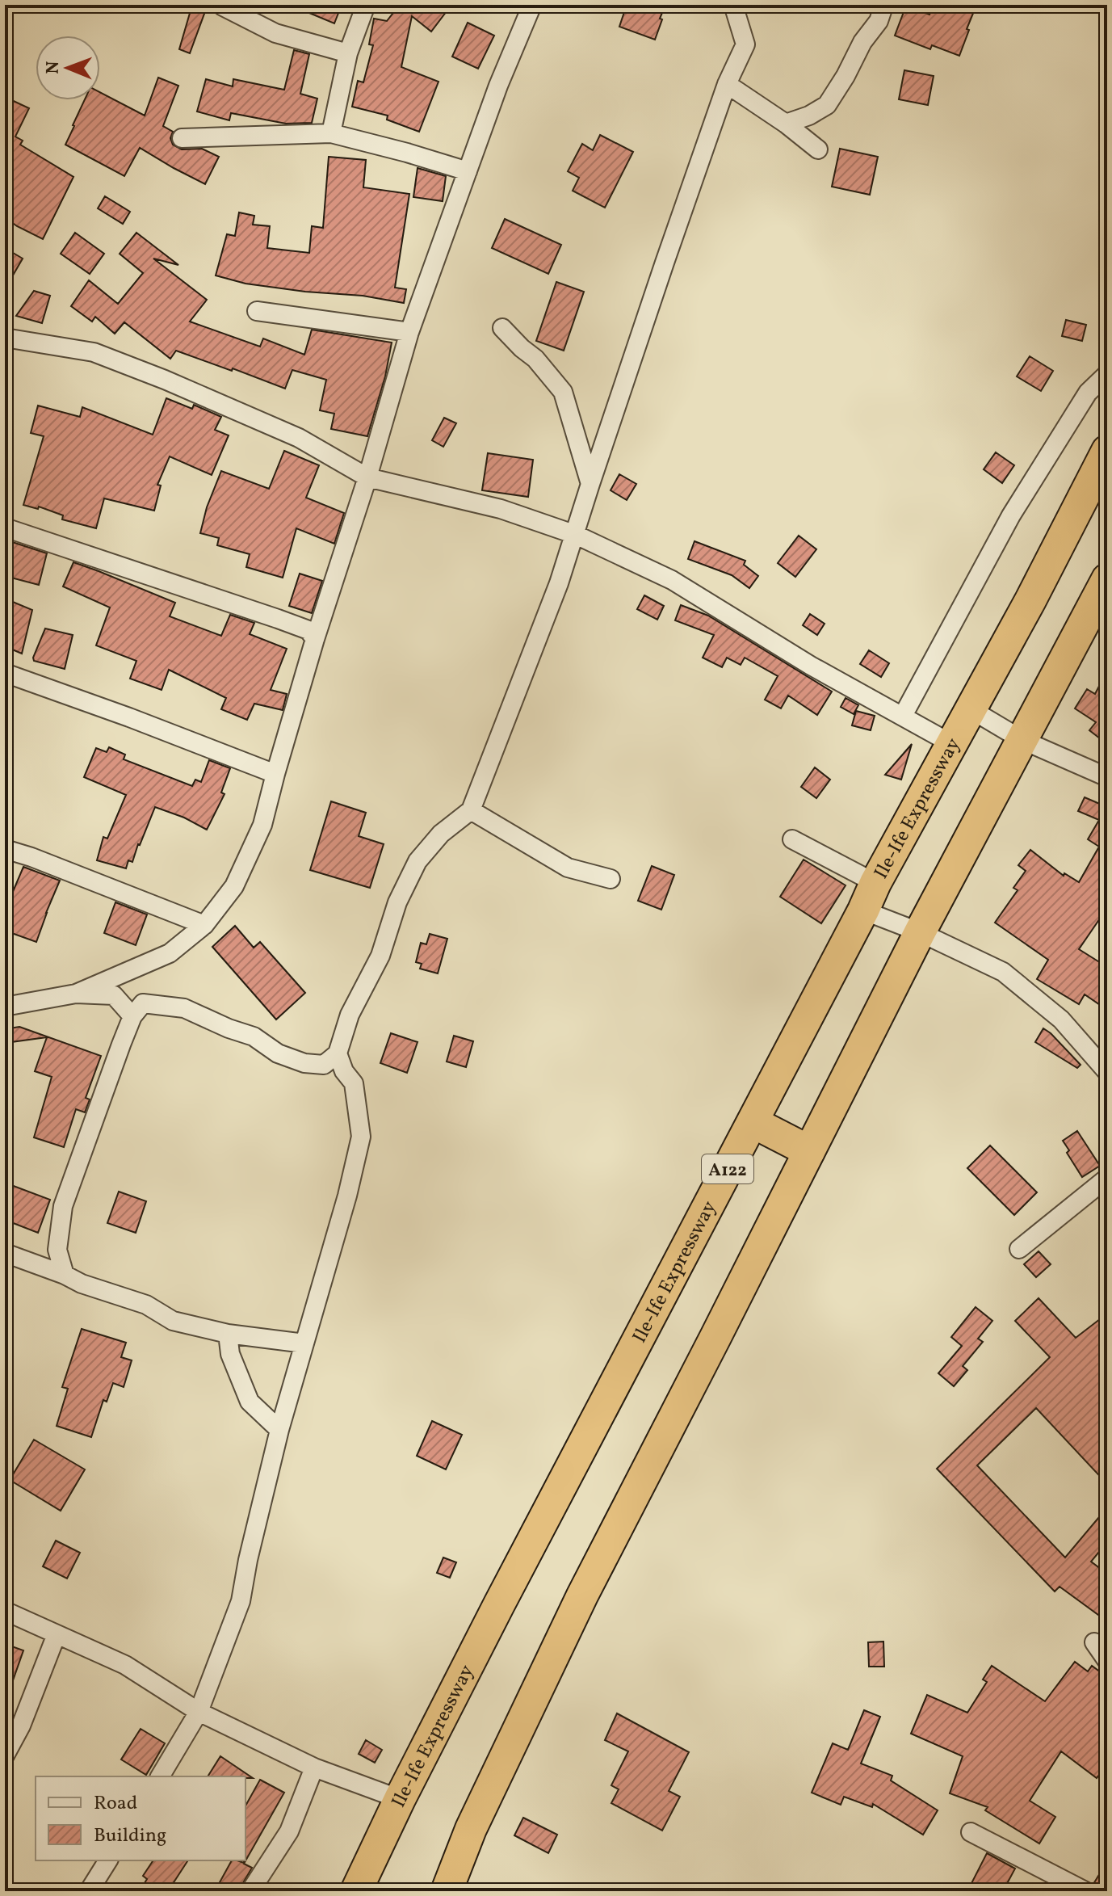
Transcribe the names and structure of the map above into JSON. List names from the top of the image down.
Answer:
{
  "streets": {
    "highway": ["Ile-Ife Expressway", "A122"]
  },
  "legend": ["Road", "Building"],
  "north": "left"
}
